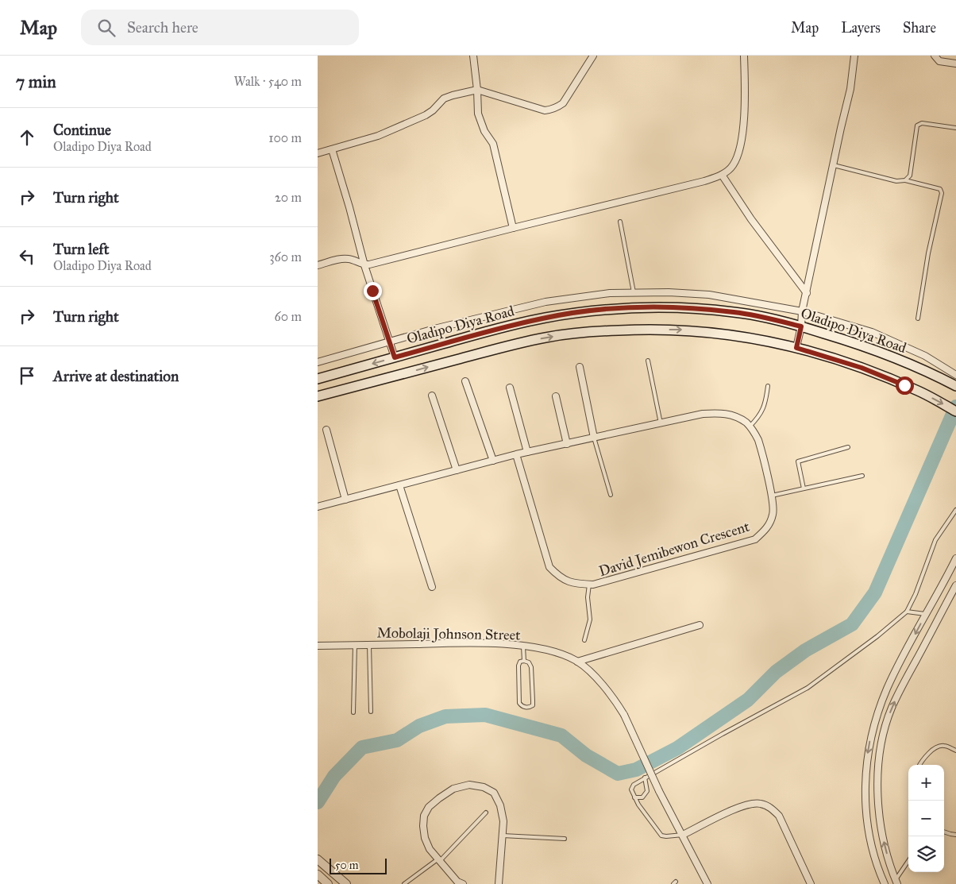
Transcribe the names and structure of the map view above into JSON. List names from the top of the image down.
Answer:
{
  "streets": {
    "main road": ["Oladipo Diya Road"],
    "street": ["David Jemibewon Crescent", "Mobolaji Johnson Street"]
  },
  "scale_bar": "50 m",
  "page": {
    "header": "Map",
    "search": "Search here",
    "nav": ["Map", "Layers", "Share"],
    "heading": ["7 min", "Walk · 540 m"],
    "list": [
      ["Continue", "Oladipo Diya Road", "100 m"],
      ["Turn right", "20 m"],
      ["Turn left", "Oladipo Diya Road", "360 m"],
      ["Turn right", "60 m"],
      "Arrive at destination"
    ],
    "map_buttons": ["+", "−"],
    "scale": "50 m"
  }
}
